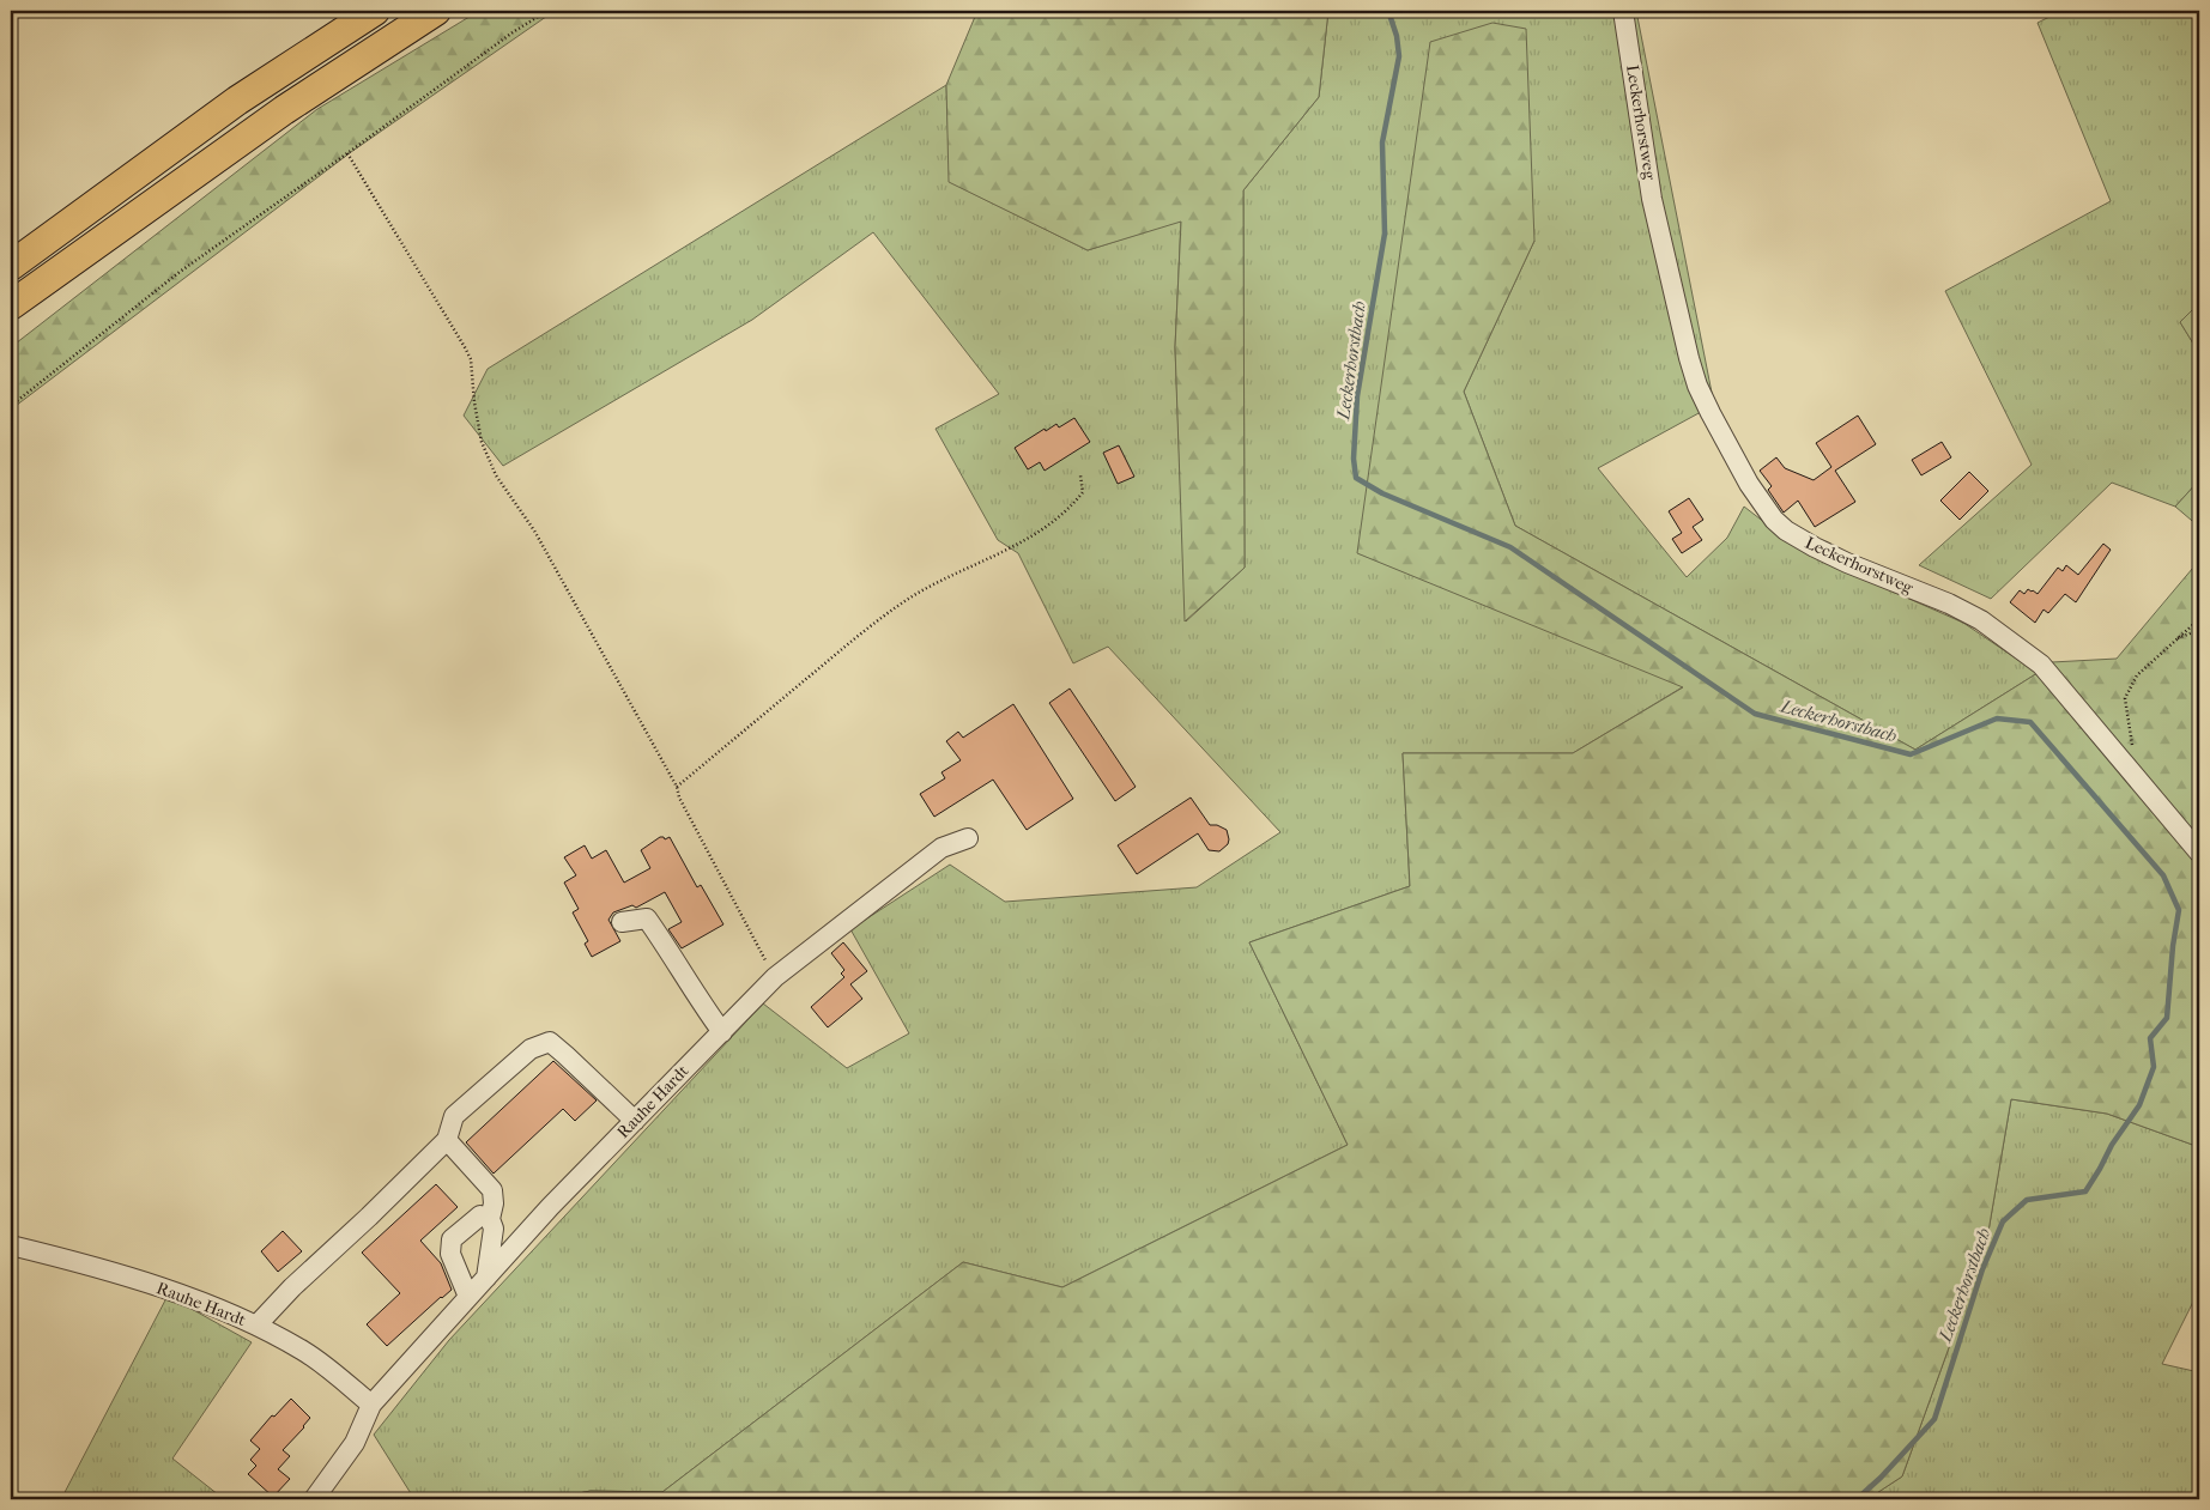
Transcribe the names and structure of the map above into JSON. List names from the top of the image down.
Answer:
{
  "streets": {
    "street": ["Leckerhorstweg", "Rauhe Hardt"]
  },
  "water": ["Leckerhorstbach"]
}
